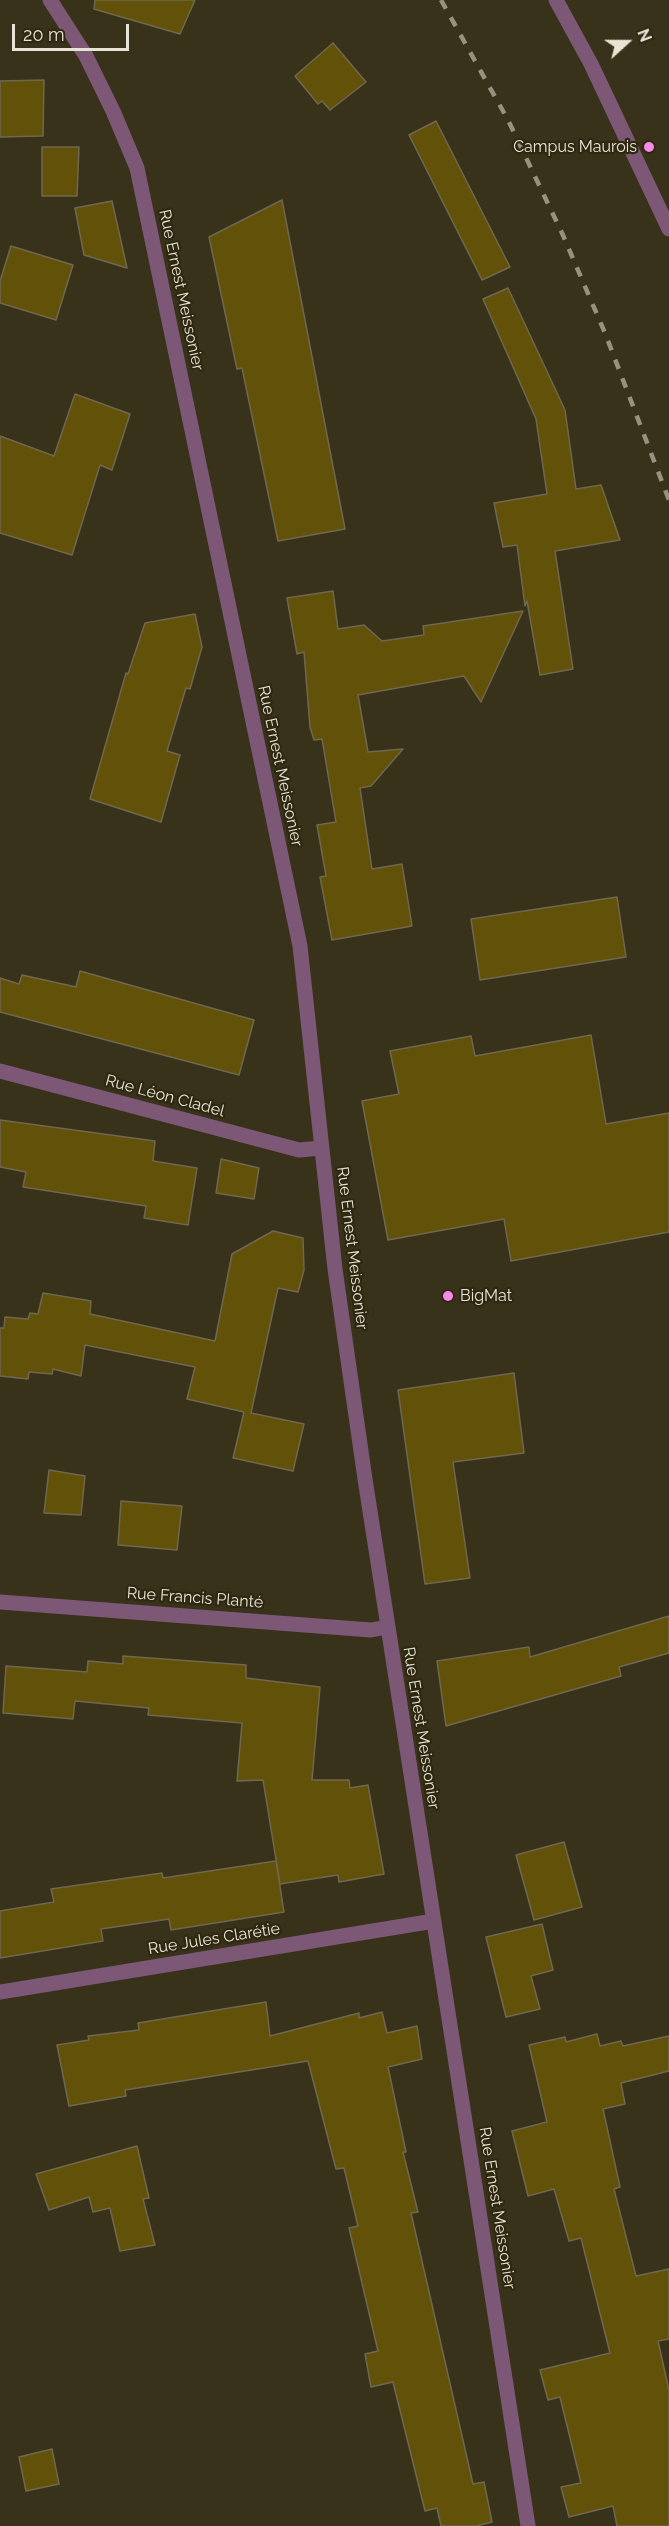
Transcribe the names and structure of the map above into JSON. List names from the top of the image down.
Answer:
{
  "streets": {
    "street": [
      "Rue Ernest Meissonier",
      "Rue Léon Cladel",
      "Rue Francis Planté",
      "Rue Jules Clarétie"
    ]
  },
  "crossings": [
    ["Rue Ernest Meissonier", "Rue Léon Cladel"],
    ["Rue Ernest Meissonier", "Rue Francis Planté"],
    ["Rue Ernest Meissonier", "Rue Jules Clarétie"]
  ],
  "places": ["Campus Maurois", "BigMat"],
  "scale_bar": "20 m",
  "north": "right"
}
